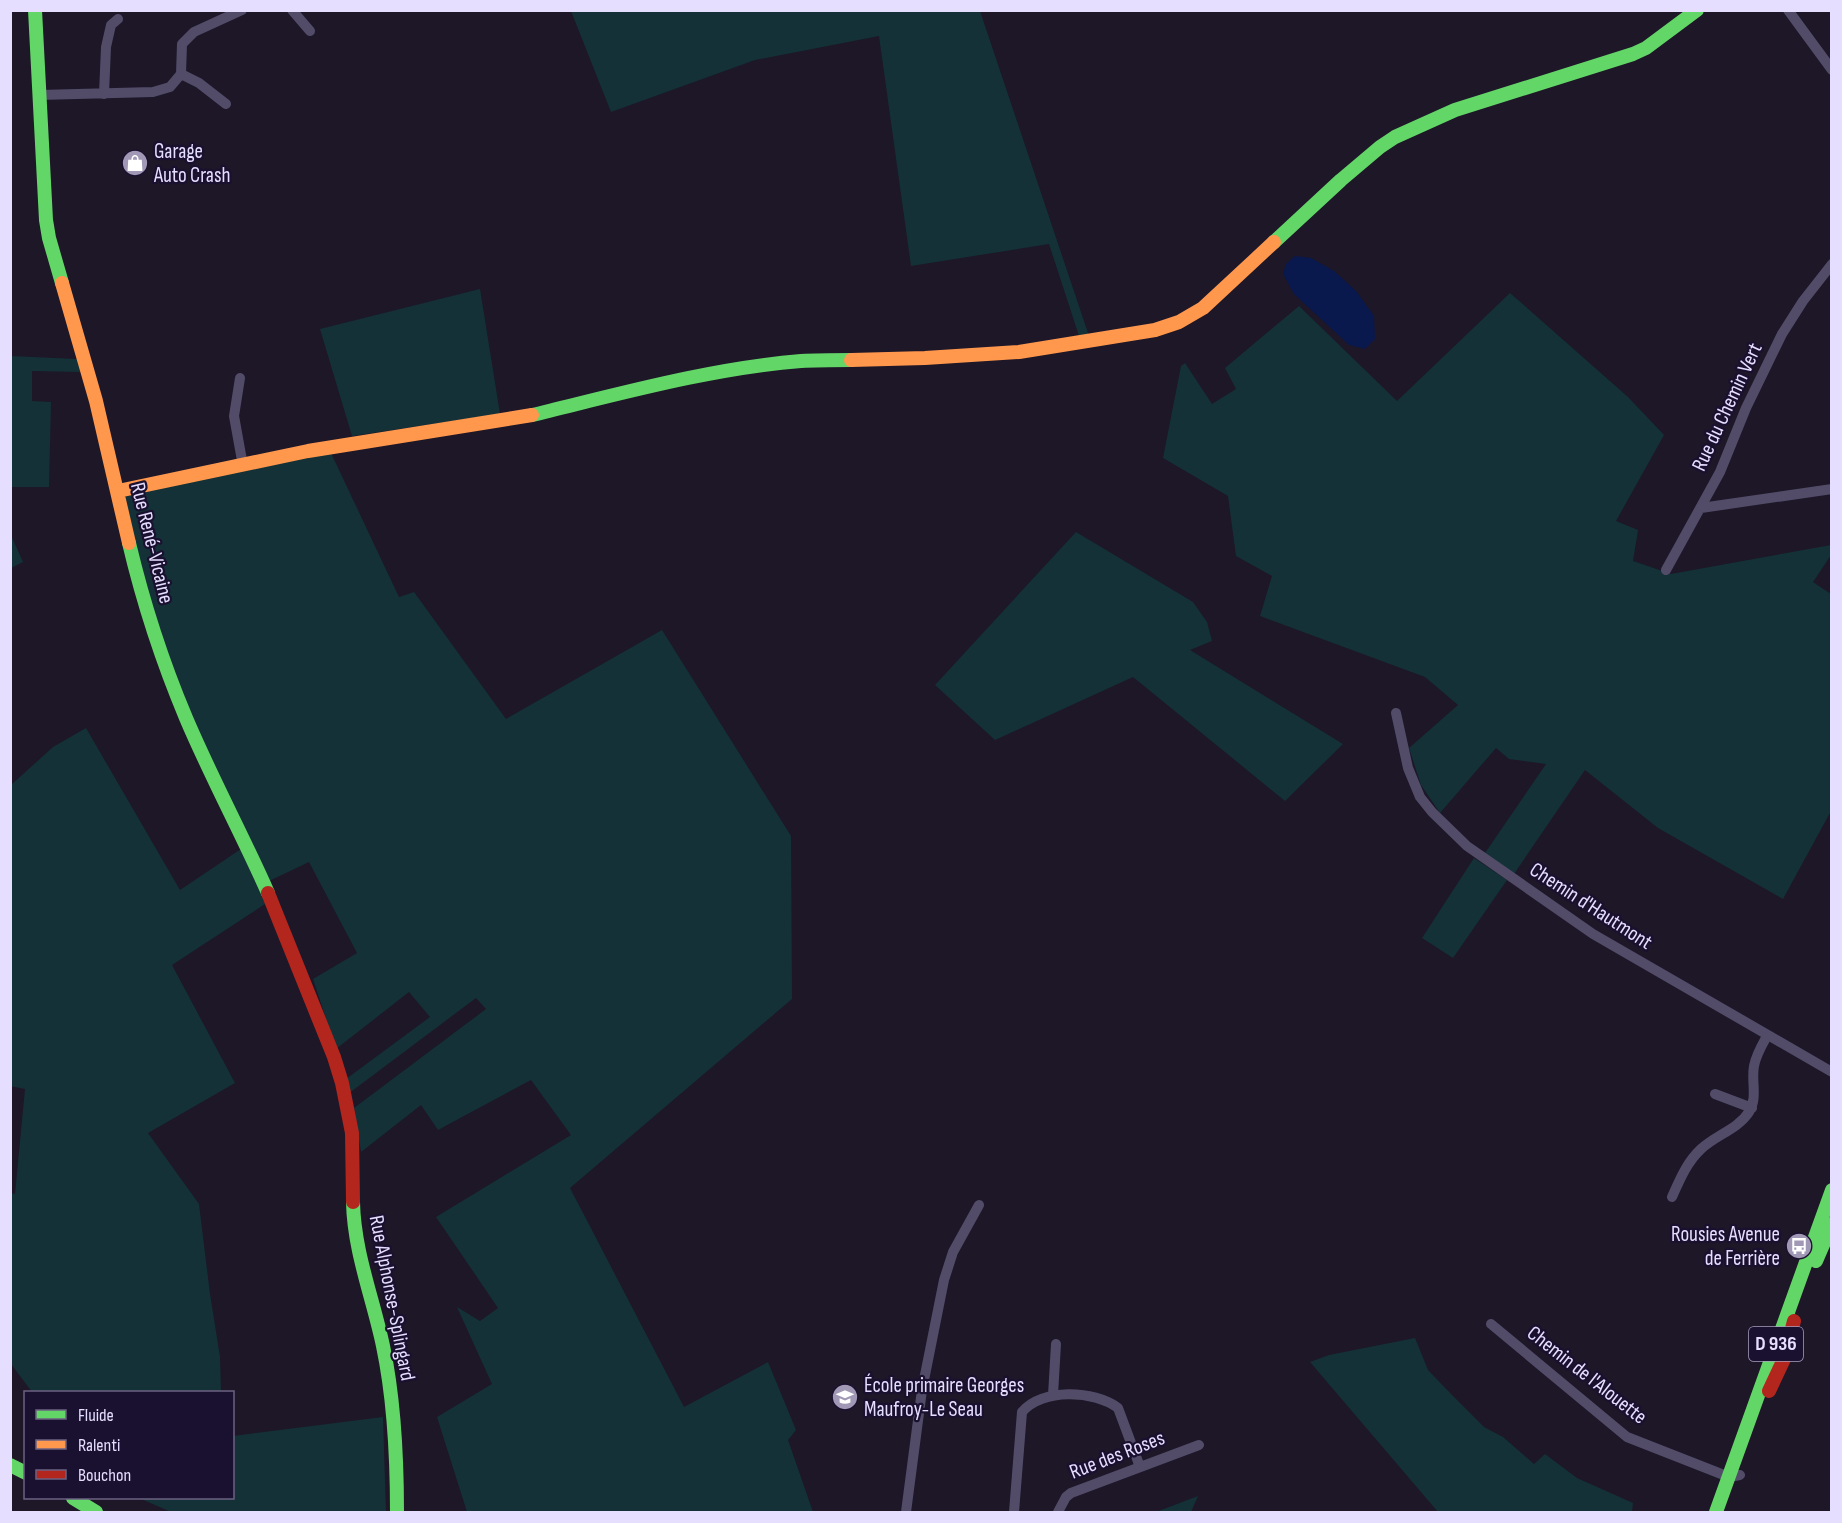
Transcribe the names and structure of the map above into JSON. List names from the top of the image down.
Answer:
{
  "streets": {
    "street": [
      "Rue du Chemin Vert",
      "Rue René-Vicaine",
      "Chemin d'Hautmont",
      "Rue Alphonse-Splingard",
      "D 936",
      "Chemin de l'Alouette",
      "Rue des Roses"
    ]
  },
  "crossings": [
    ["Rue René-Vicaine", "Rue Alphonse-Splingard"],
    ["D 936", "Chemin de l'Alouette"]
  ],
  "places": {
    "shop": ["Garage Auto Crash"],
    "bus stop": ["Rousies Avenue de Ferrière"],
    "school or university": ["École primaire Georges Maufroy-Le Seau"]
  },
  "legend": ["Fluide", "Ralenti", "Bouchon"]
}
